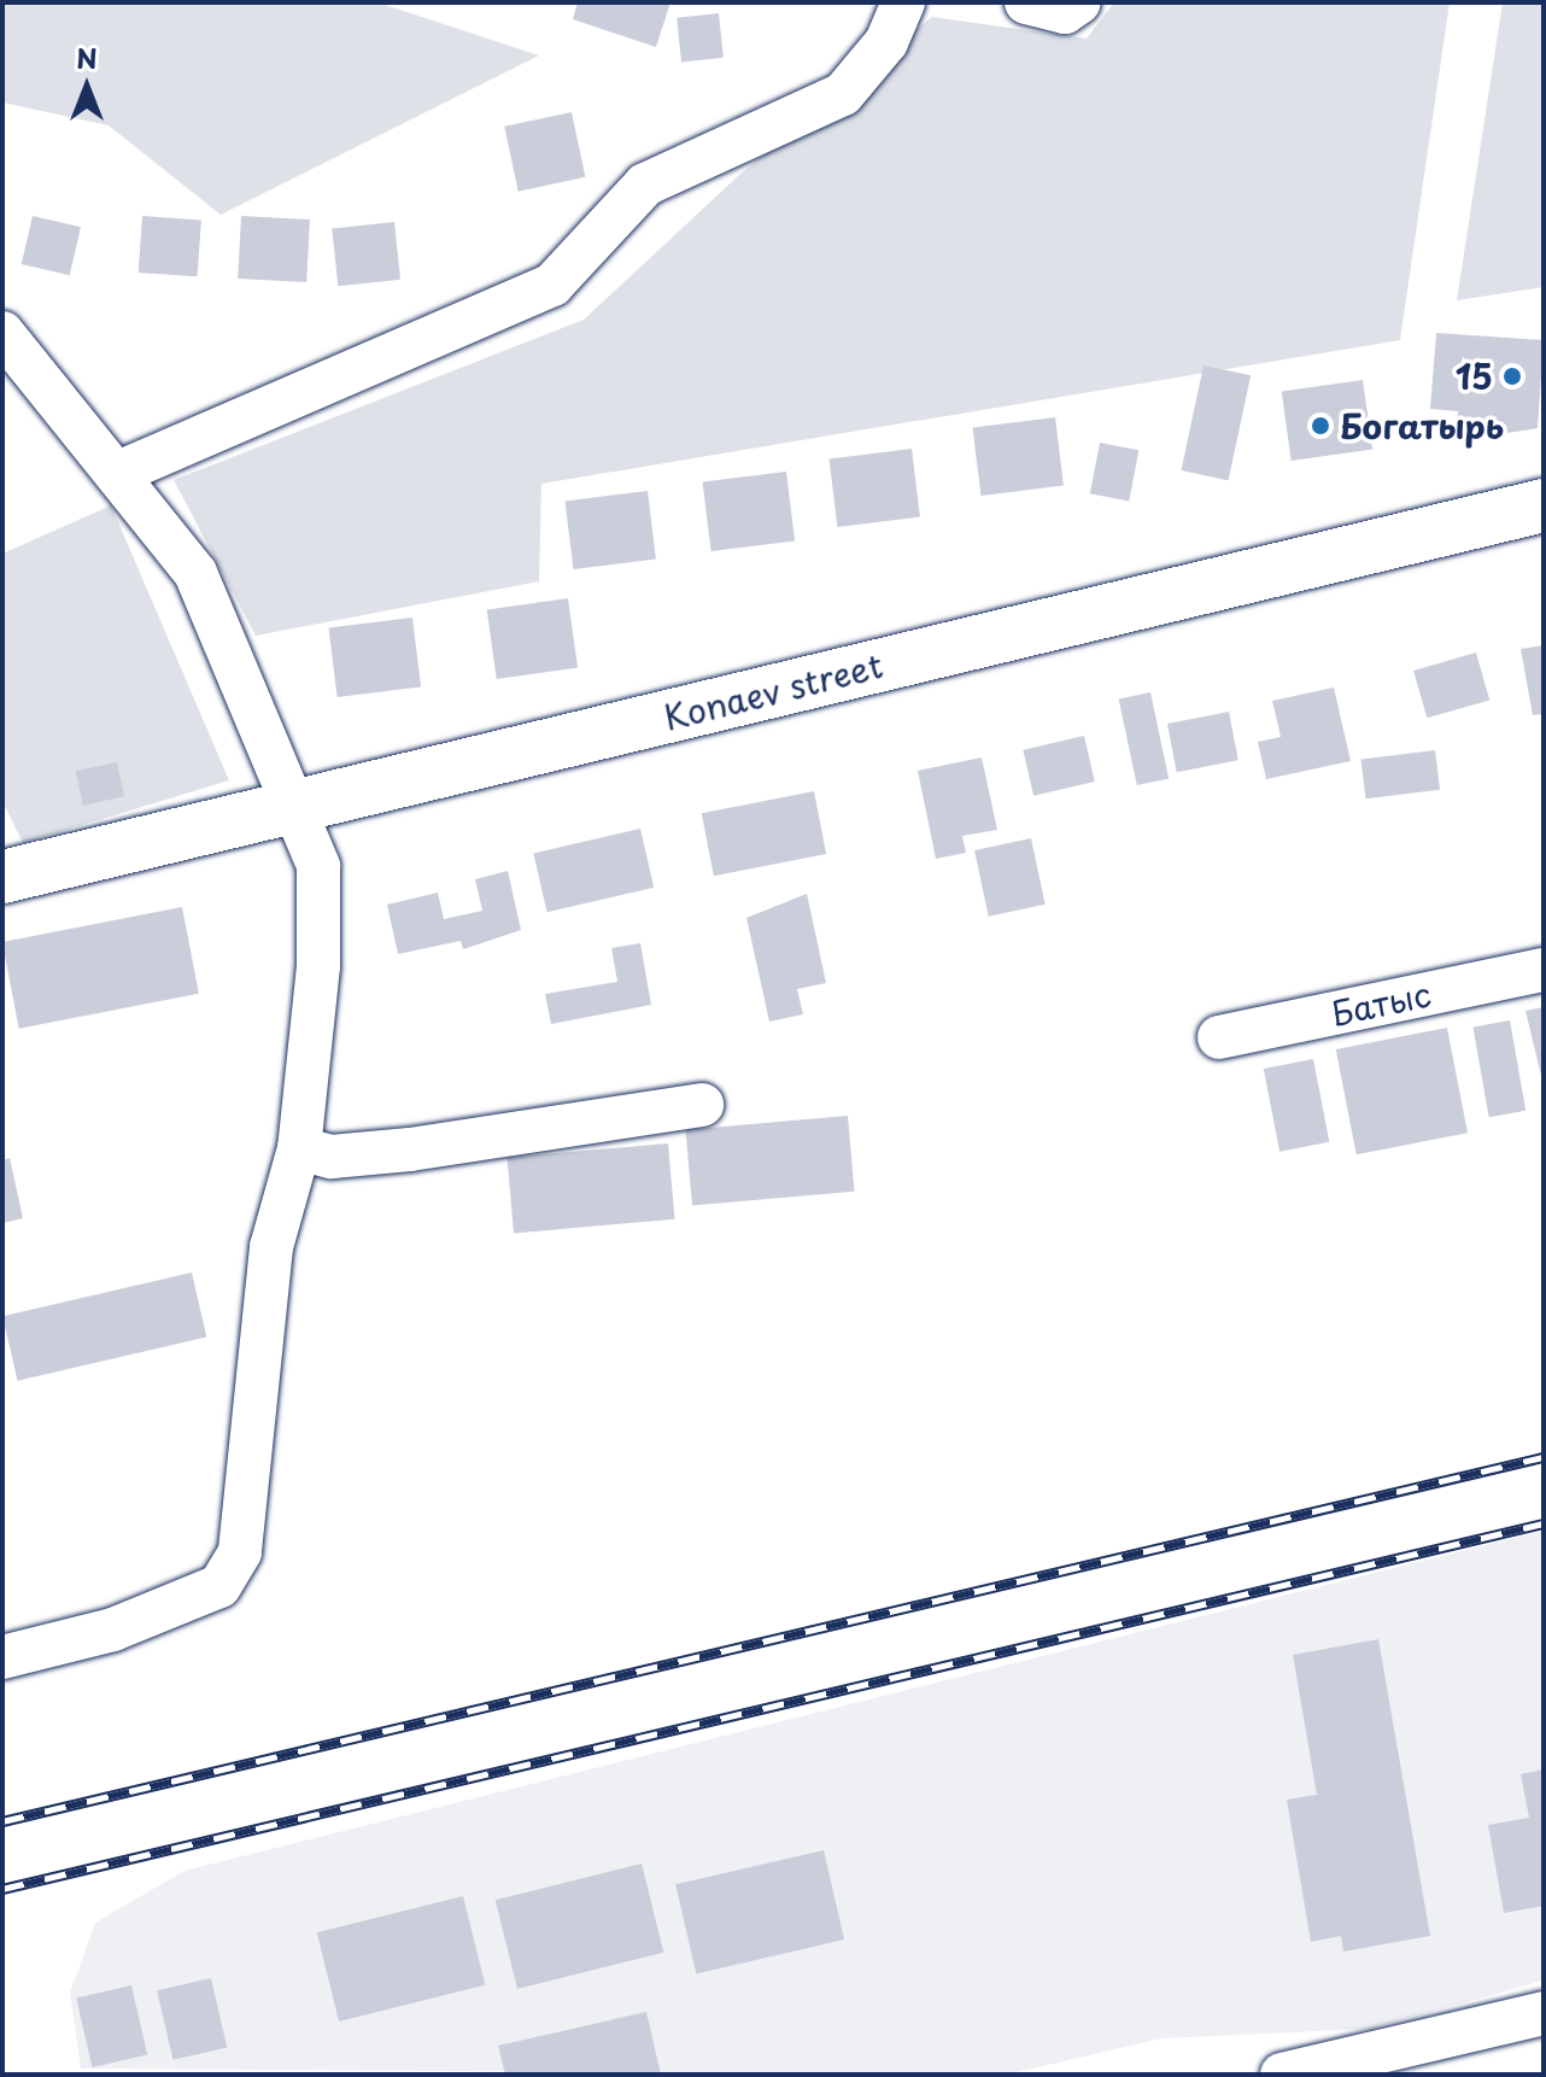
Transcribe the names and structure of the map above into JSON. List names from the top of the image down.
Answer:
{
  "streets": {
    "main road": ["Konaev street"],
    "street": ["Батыс"]
  },
  "places": ["15", "Богатырь"],
  "north": "top"
}
